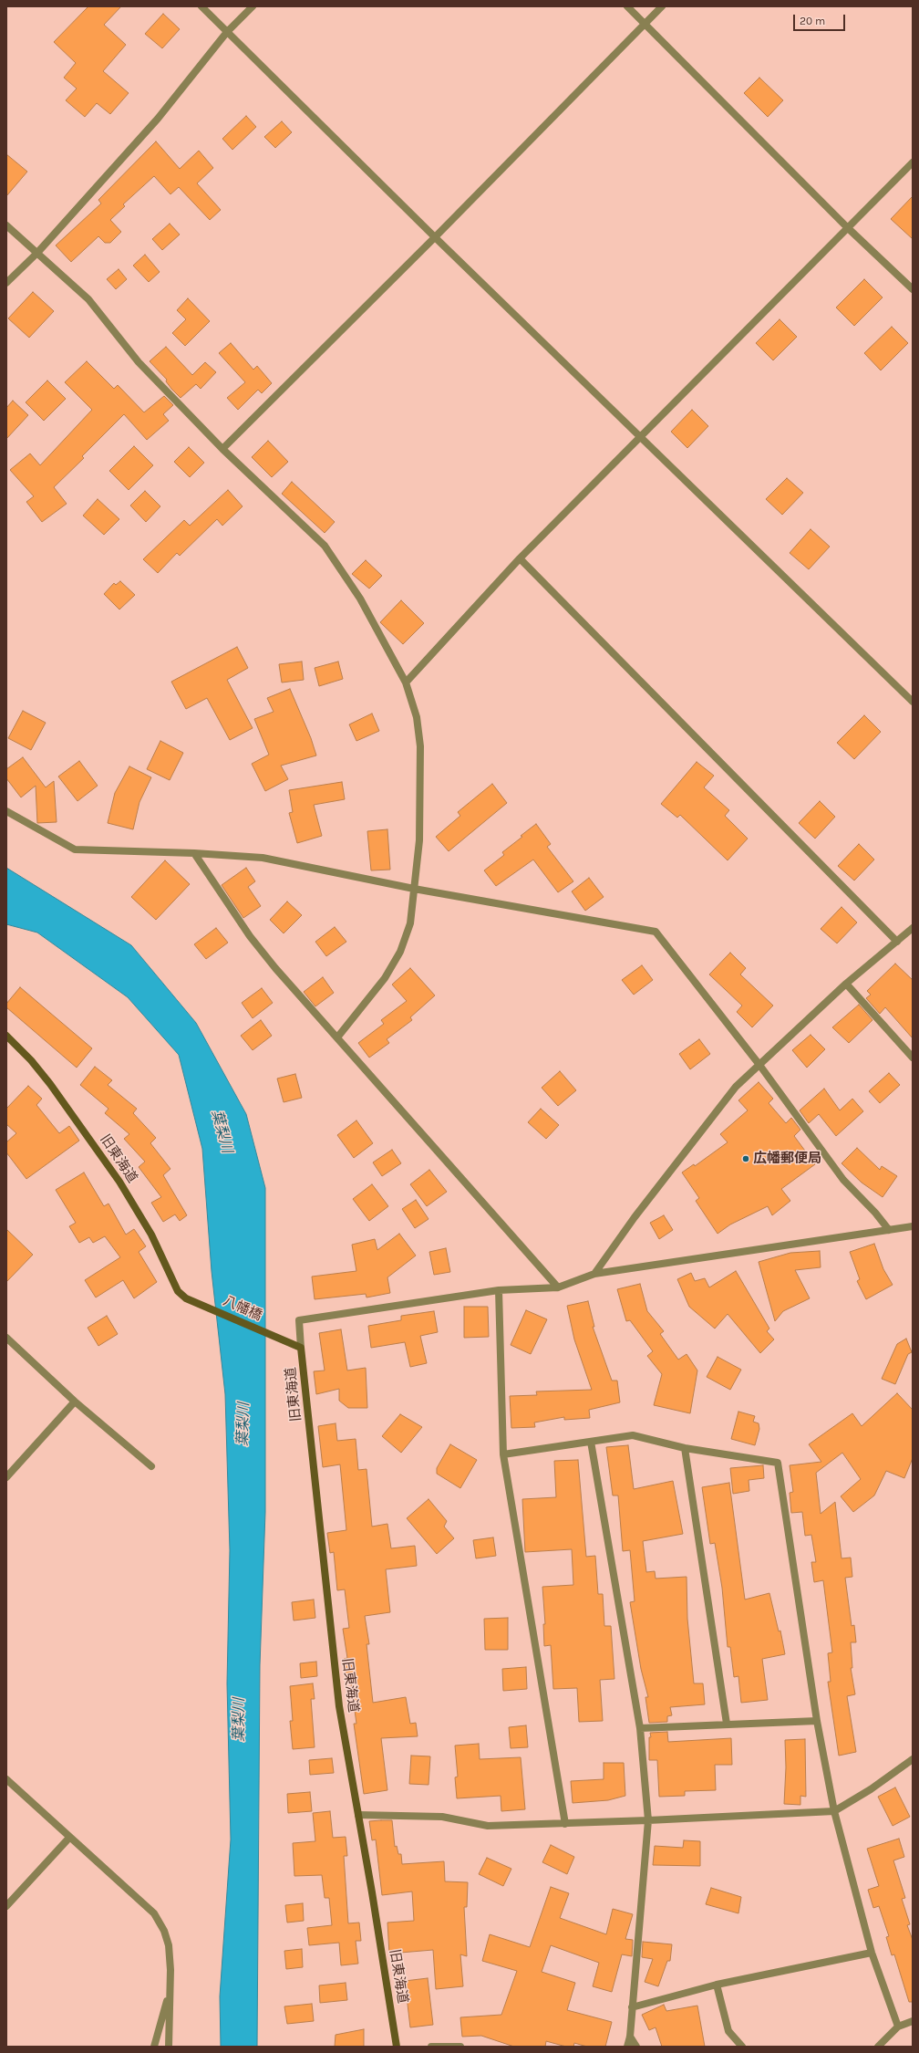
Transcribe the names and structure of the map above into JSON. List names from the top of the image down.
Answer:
{
  "streets": {
    "main road": ["旧東海道", "八幡橋"]
  },
  "crossings": [
    ["旧東海道", "八幡橋"]
  ],
  "water": ["葉梨川"],
  "places": ["広幡郵便局"],
  "scale_bar": "20 m"
}
